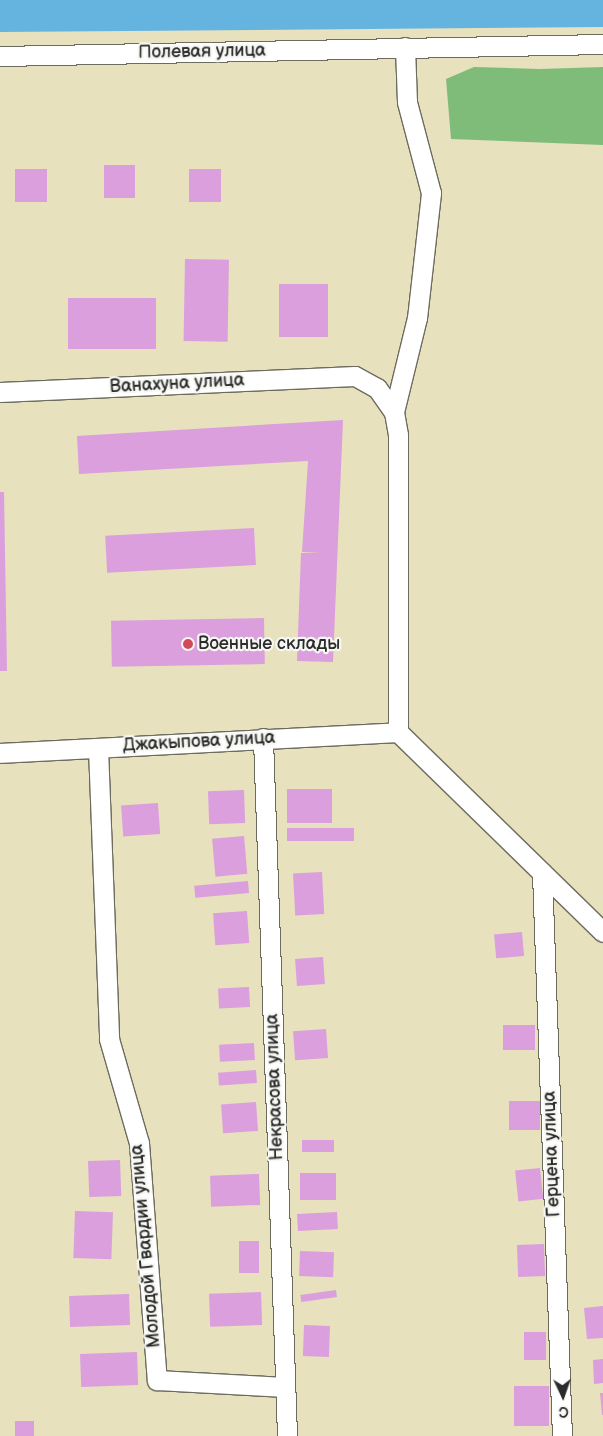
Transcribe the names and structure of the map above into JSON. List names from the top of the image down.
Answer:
{
  "streets": {
    "street": [
      "Полевая улица",
      "Ванахуна улица",
      "Джакыпова улица",
      "Некрасова улица",
      "Герцена улица",
      "Молодой Гвардии улица"
    ]
  },
  "crossings": [
    ["Джакыпова улица", "Некрасова улица"],
    ["Джакыпова улица", "Молодой Гвардии улица"],
    ["Некрасова улица", "Молодой Гвардии улица"]
  ],
  "places": ["Военные склады"],
  "north": "bottom"
}
